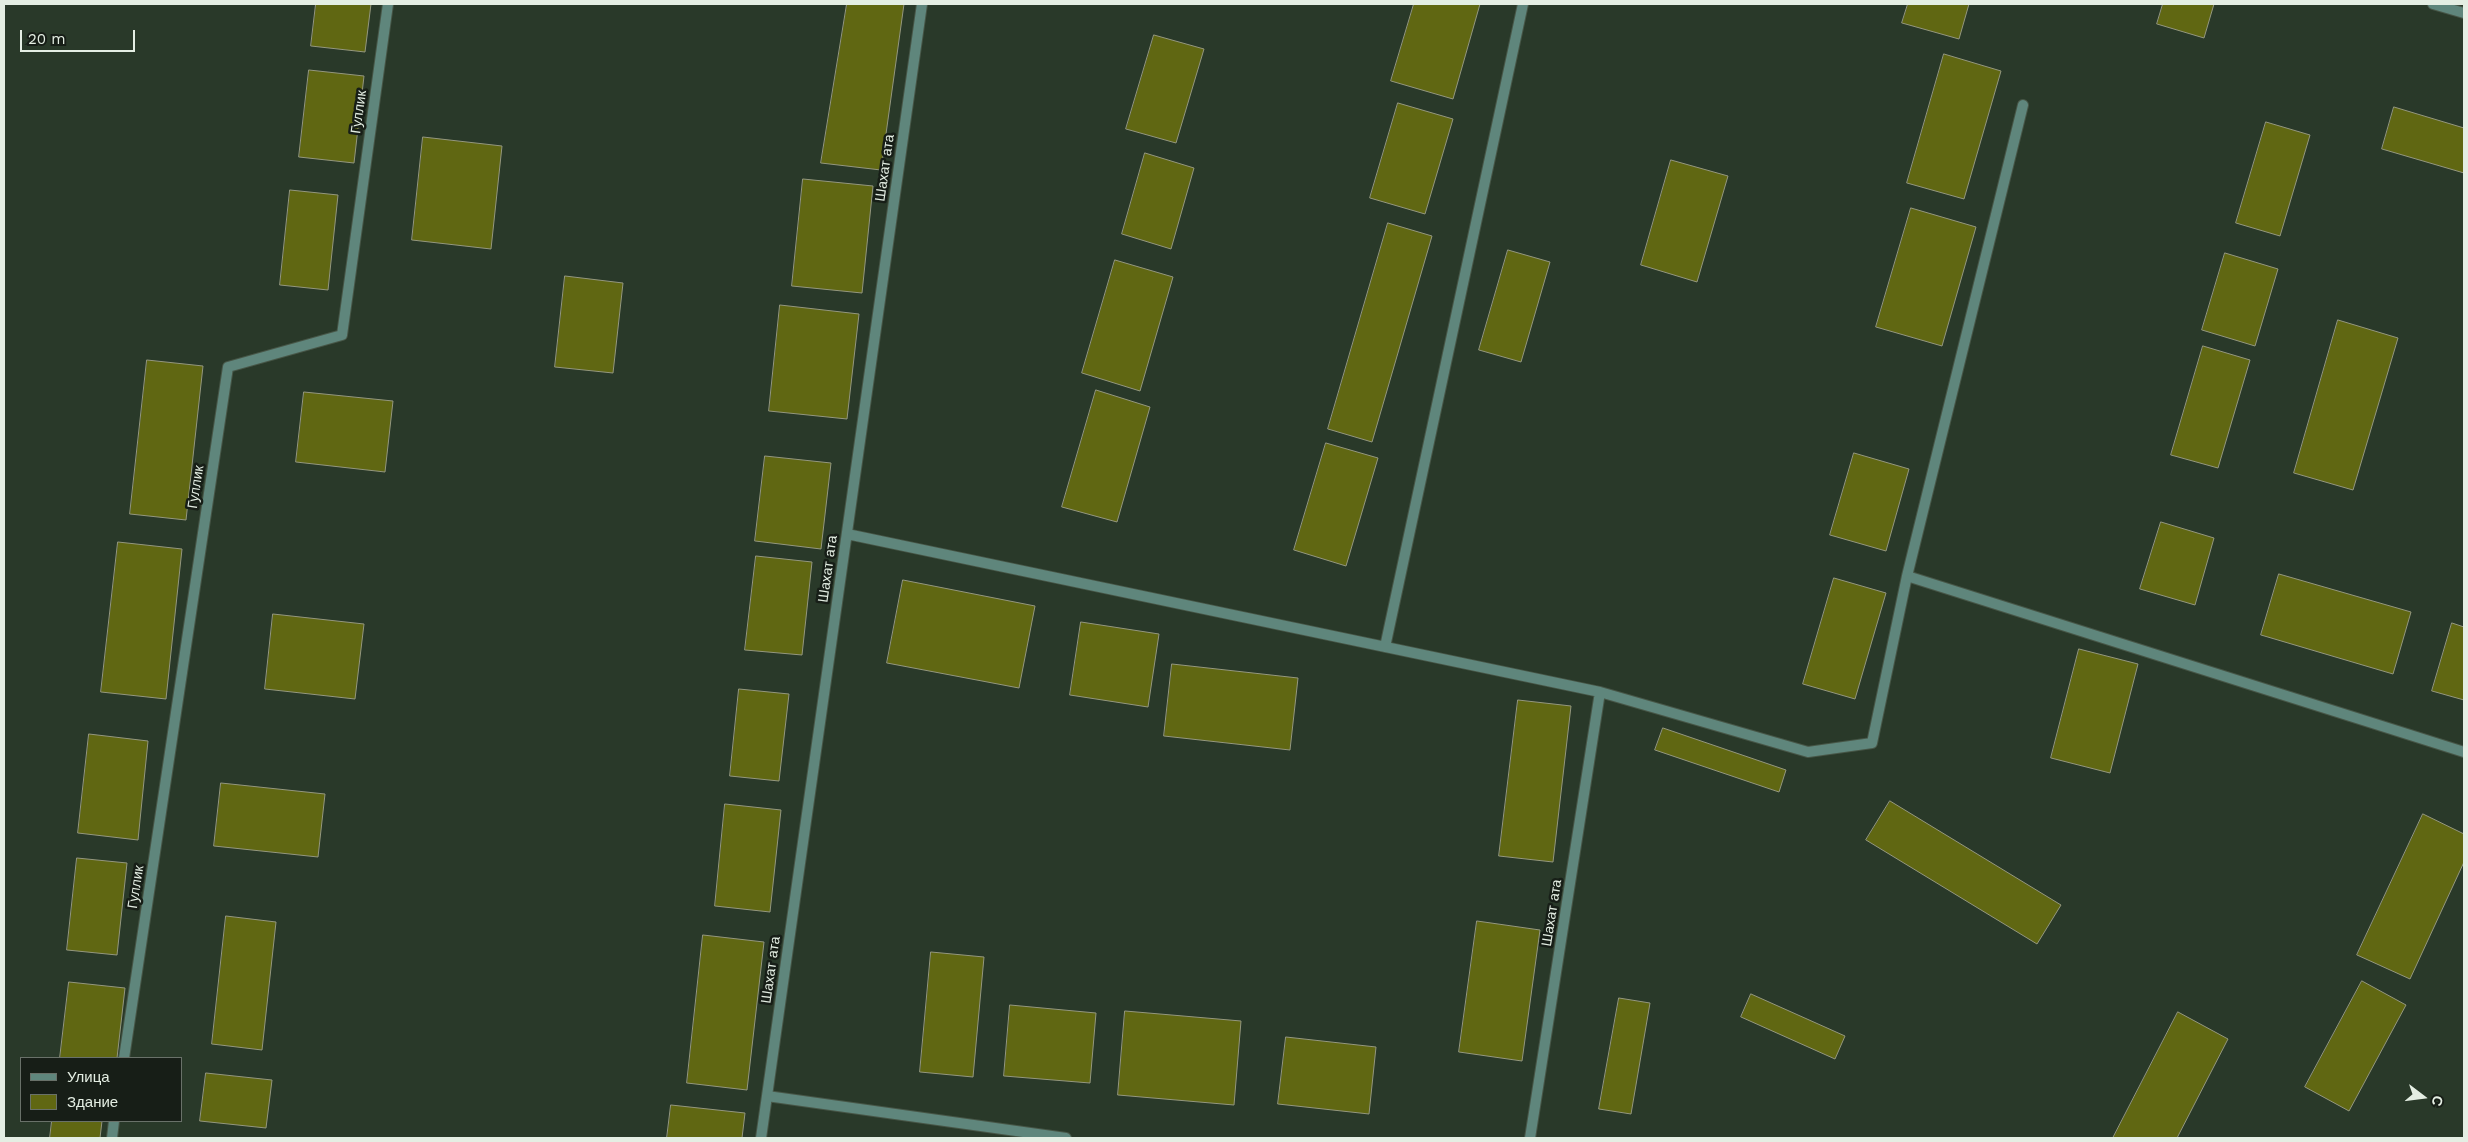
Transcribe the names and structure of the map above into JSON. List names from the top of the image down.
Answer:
{
  "streets": {
    "street": ["Гуллик", "Шахат ата"]
  },
  "legend": ["Улица", "Здание"],
  "scale_bar": "20 m",
  "north": "right"
}
